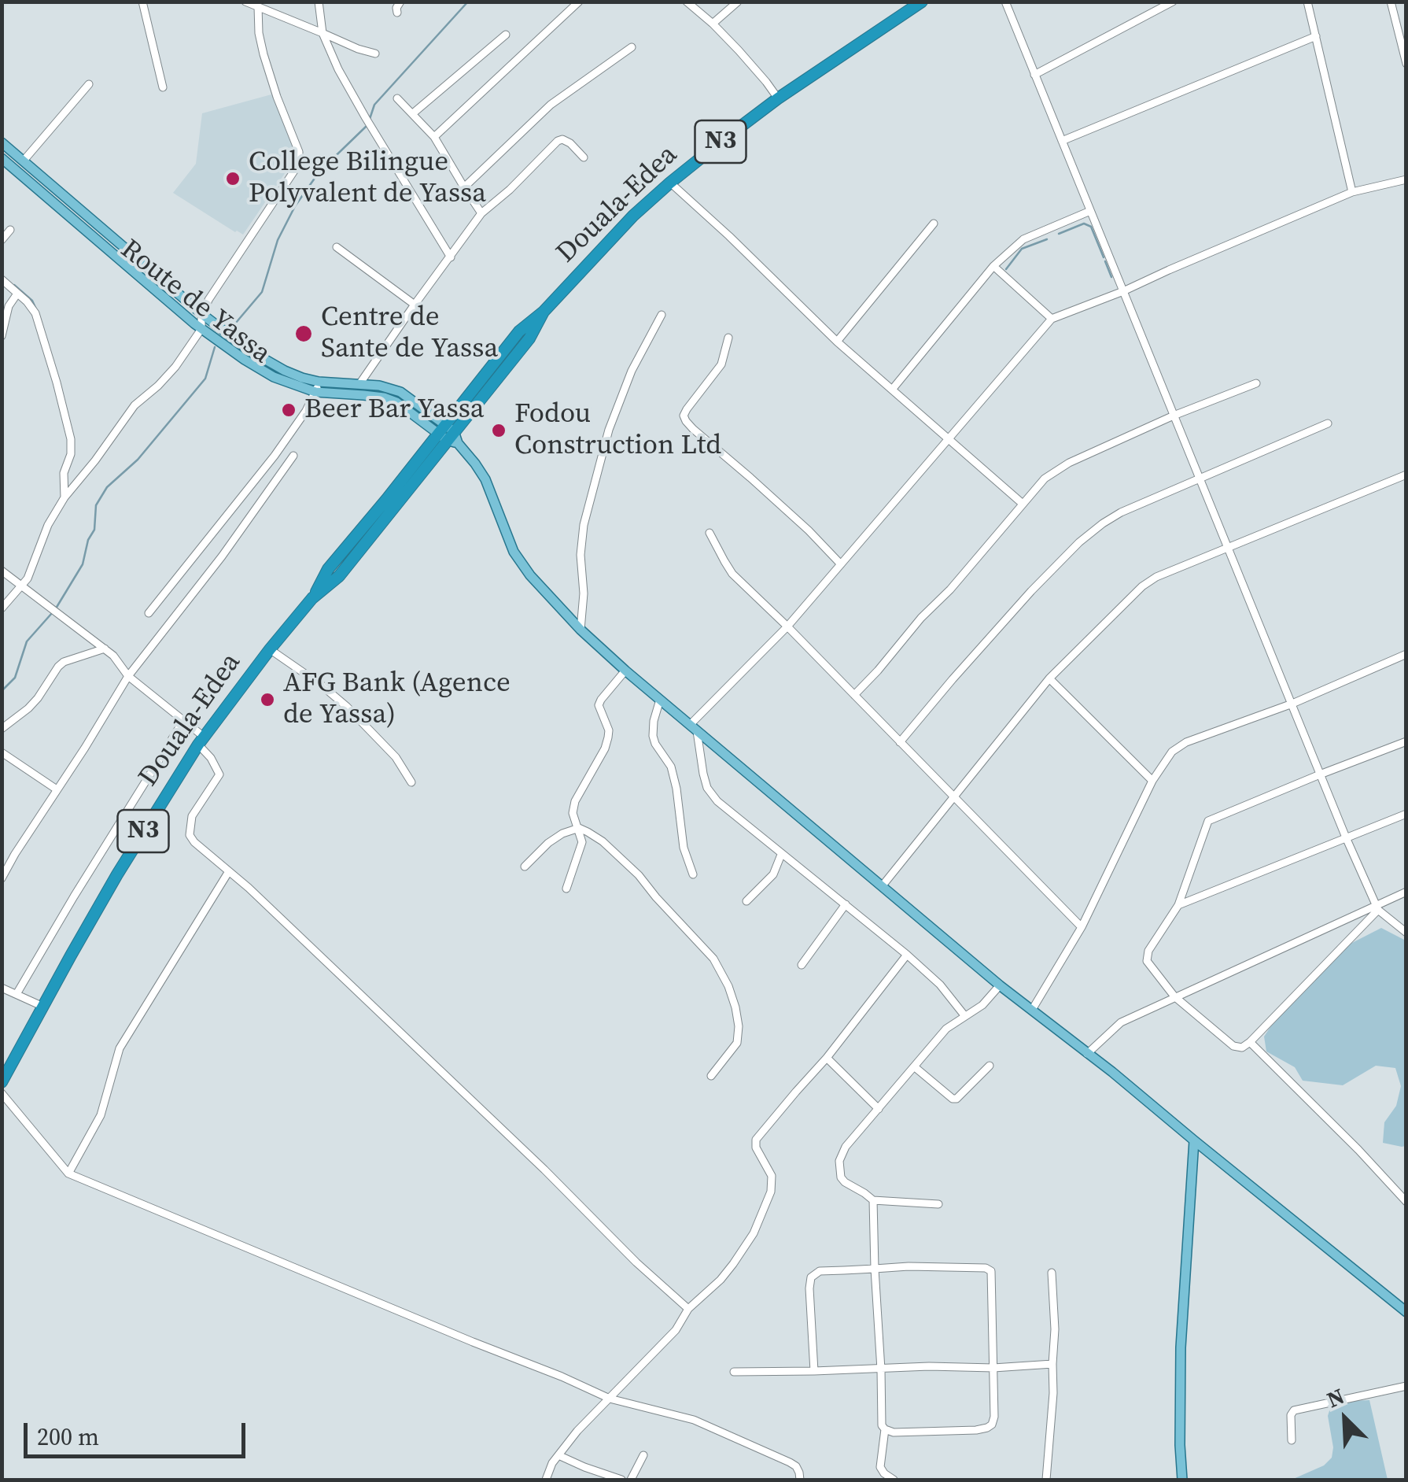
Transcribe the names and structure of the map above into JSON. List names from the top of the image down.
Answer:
{
  "streets": {
    "highway": ["N3", "Douala-Edea"],
    "main road": ["Route de Yassa"]
  },
  "crossings": [
    ["Douala-Edea", "Route de Yassa"]
  ],
  "places": [
    "College Bilingue Polyvalent de Yassa",
    "Centre de Sante de Yassa",
    "Beer Bar Yassa",
    "Fodou Construction Ltd",
    "AFG Bank (Agence de Yassa)"
  ],
  "scale_bar": "200 m",
  "north": "top left"
}
